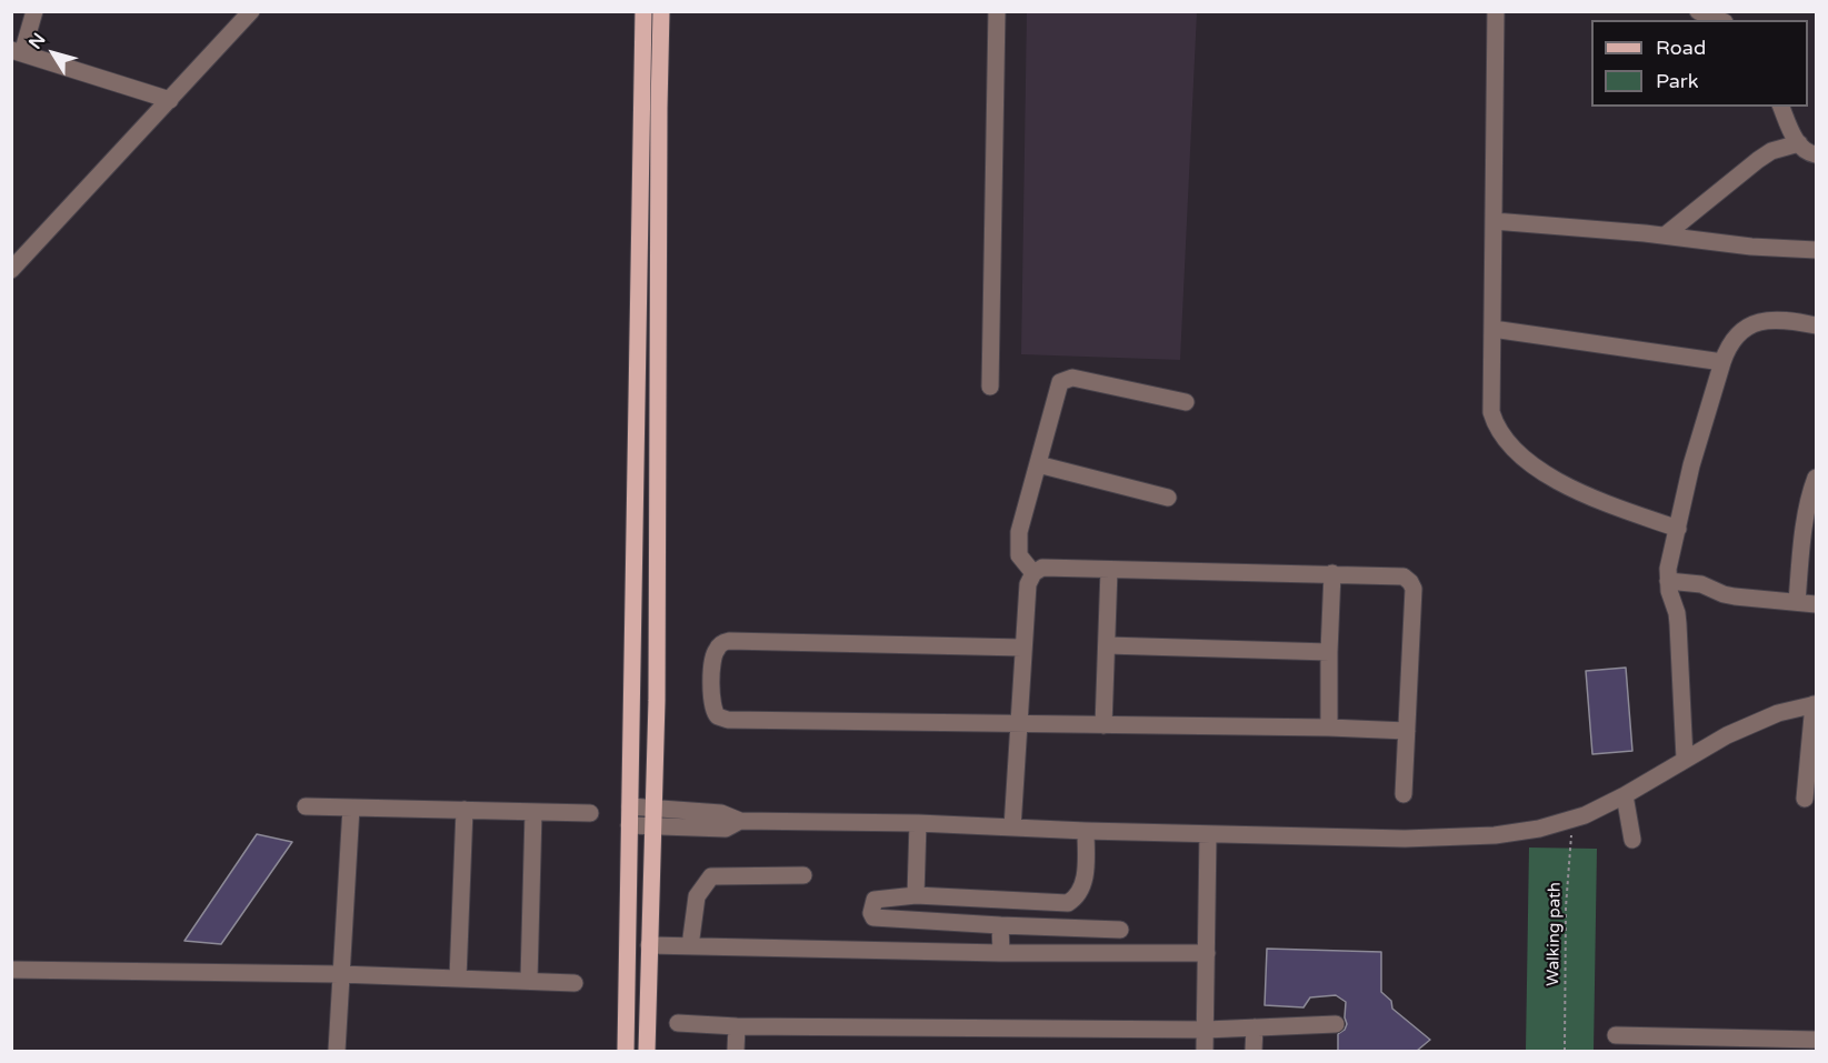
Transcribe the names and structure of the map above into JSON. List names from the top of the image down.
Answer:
{
  "streets": {
    "path": ["Walking path"]
  },
  "legend": ["Road", "Park"],
  "north": "top left"
}
